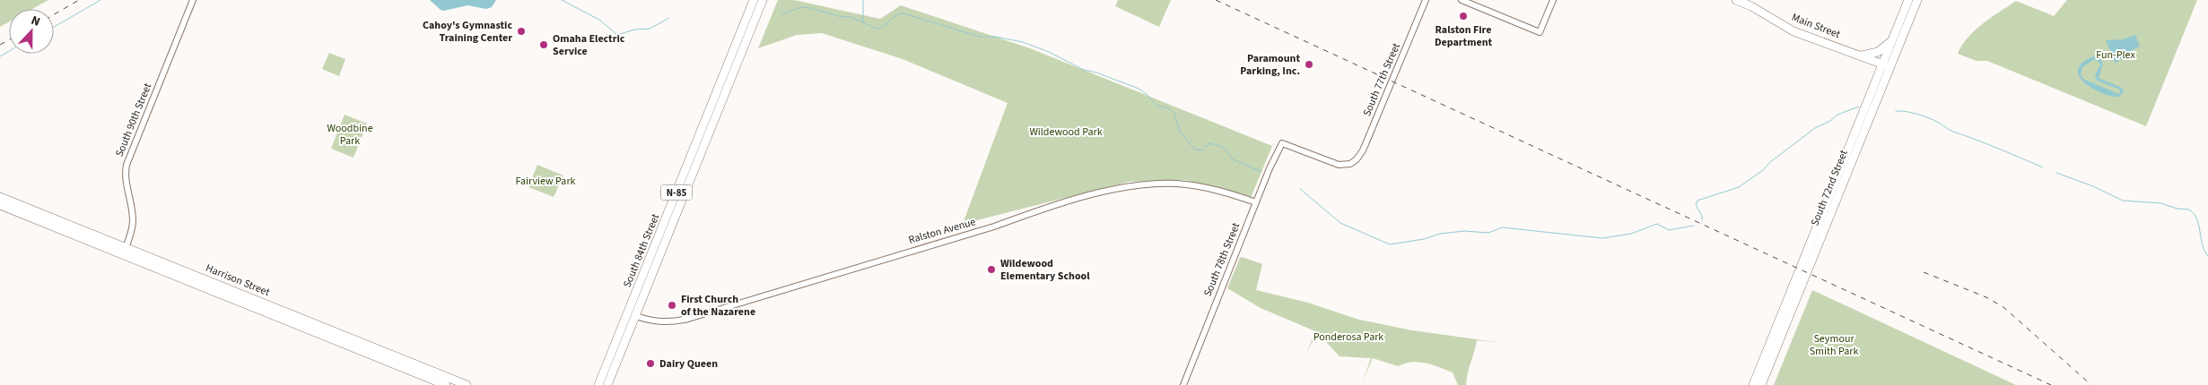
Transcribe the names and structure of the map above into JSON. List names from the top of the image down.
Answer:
{
  "streets": {
    "main road": [
      "Main Street",
      "South 72nd Street",
      "N-85",
      "South 84th Street",
      "Harrison Street"
    ],
    "street": [
      "South 77th Street",
      "South 90th Street",
      "Ralston Avenue",
      "South 78th Street"
    ]
  },
  "crossings": [
    ["Main Street", "South 72nd Street"],
    ["South 77th Street", "South 78th Street"],
    ["South 90th Street", "Harrison Street"],
    ["Ralston Avenue", "South 84th Street"],
    ["Ralston Avenue", "South 78th Street"]
  ],
  "parks": [
    "Fun-Plex",
    "Woodbine Park",
    "Wildewood Park",
    "Fairview Park",
    "Ponderosa Park",
    "Seymour Smith Park"
  ],
  "places": [
    "Ralston Fire Department",
    "Cahoy's Gymnastic Training Center",
    "Omaha Electric Service",
    "Paramount Parking, Inc.",
    "Wildewood Elementary School",
    "First Church of the Nazarene",
    "Dairy Queen"
  ],
  "north": "top"
}
